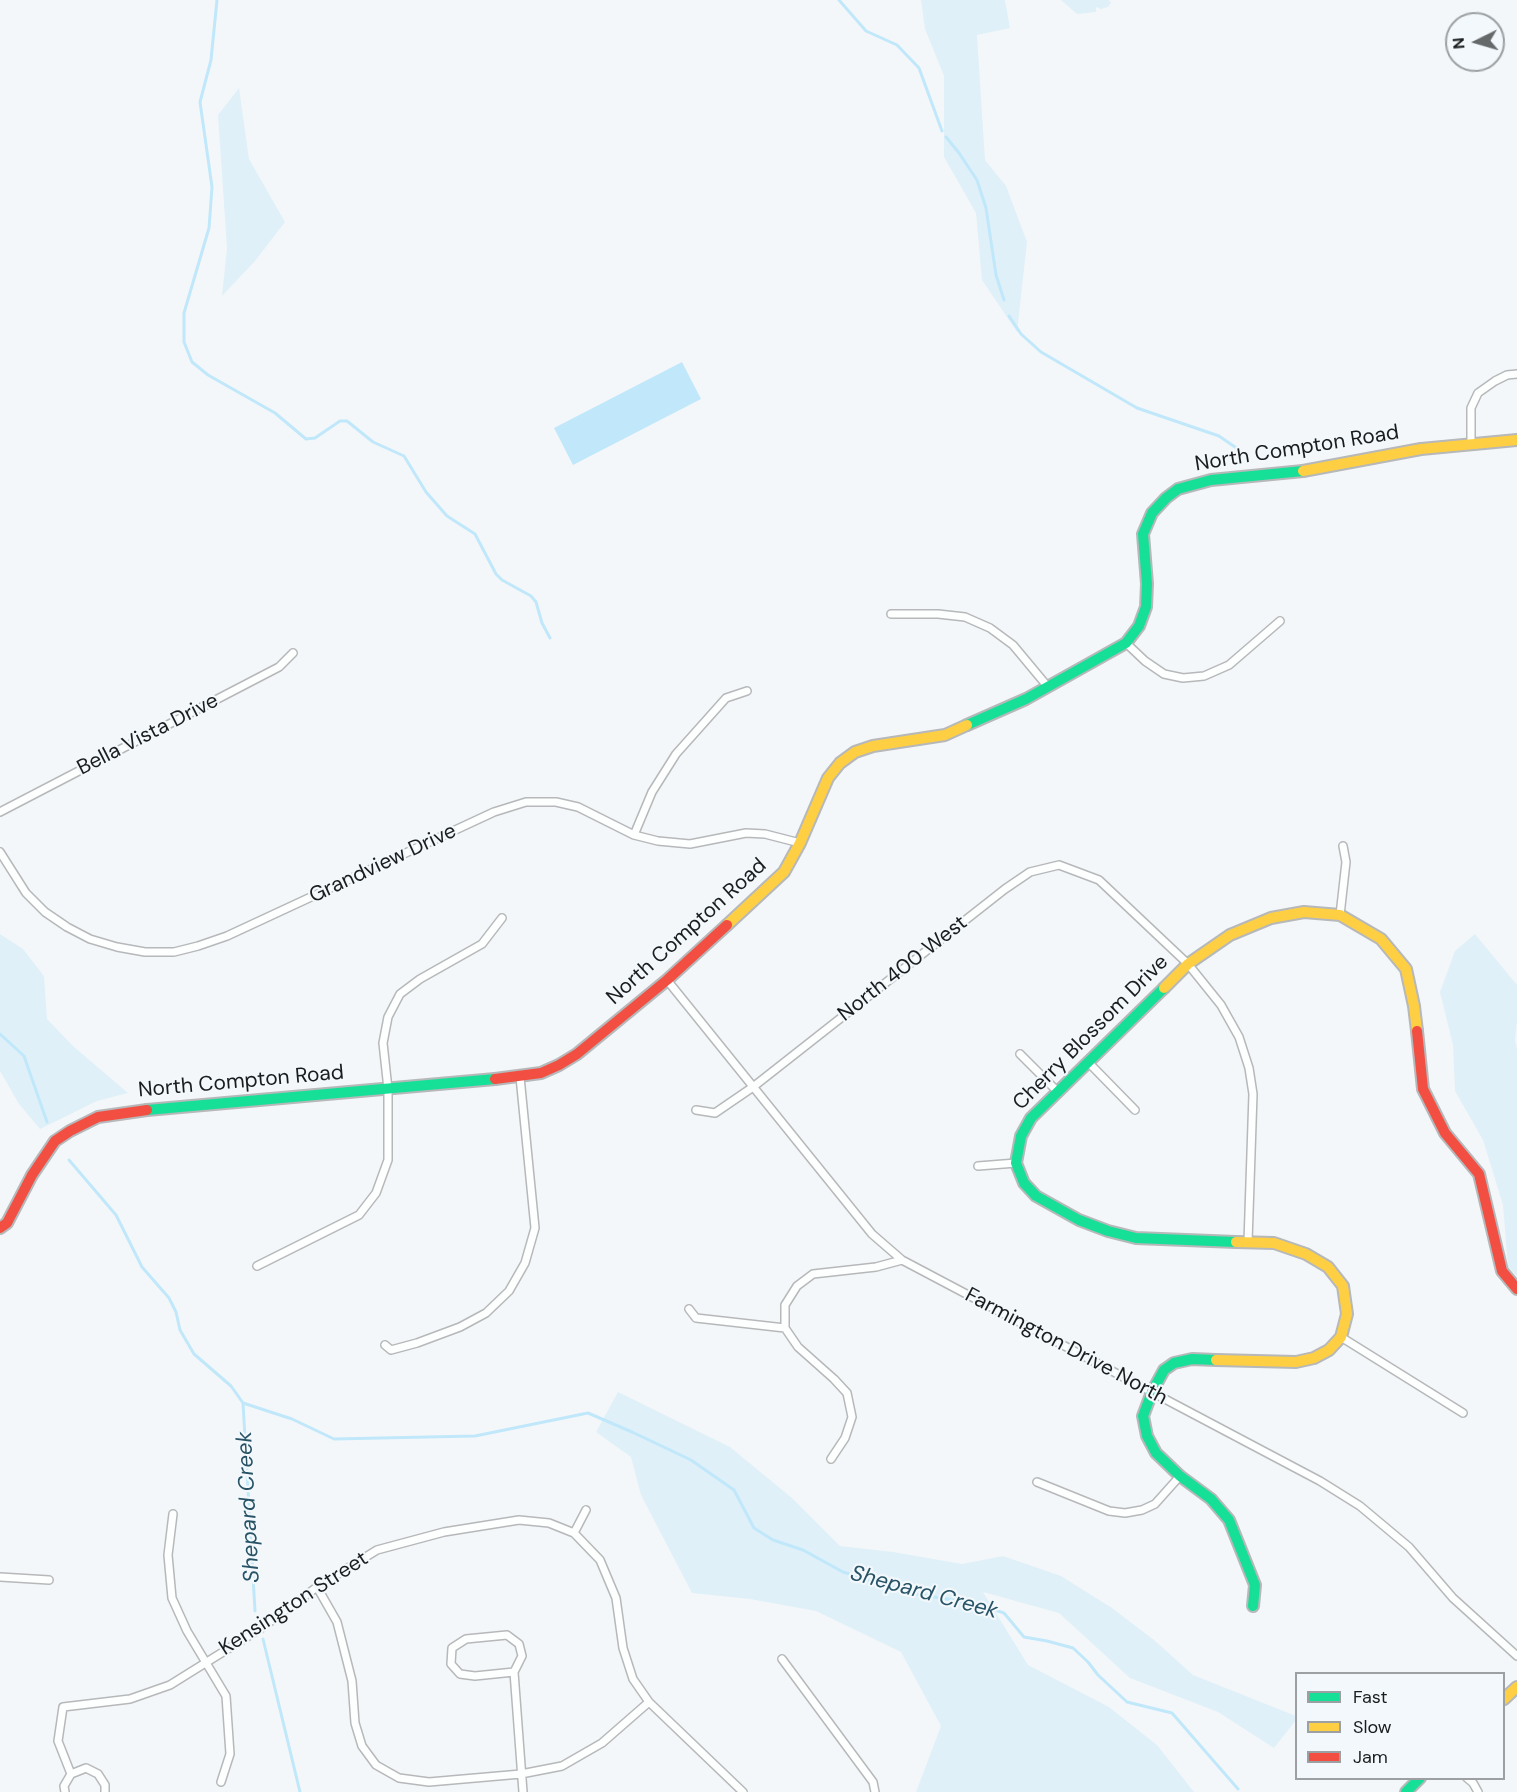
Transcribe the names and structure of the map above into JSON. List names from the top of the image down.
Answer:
{
  "streets": {
    "street": [
      "North Compton Road",
      "Bella Vista Drive",
      "Grandview Drive",
      "North 400 West",
      "Cherry Blossom Drive",
      "Farmington Drive North",
      "Kensington Street"
    ]
  },
  "crossings": [
    ["North Compton Road", "Grandview Drive"],
    ["North Compton Road", "Farmington Drive North"],
    ["North 400 West", "Cherry Blossom Drive"],
    ["North 400 West", "Farmington Drive North"]
  ],
  "water": ["Shepard Creek"],
  "legend": ["Fast", "Slow", "Jam"],
  "north": "left"
}
